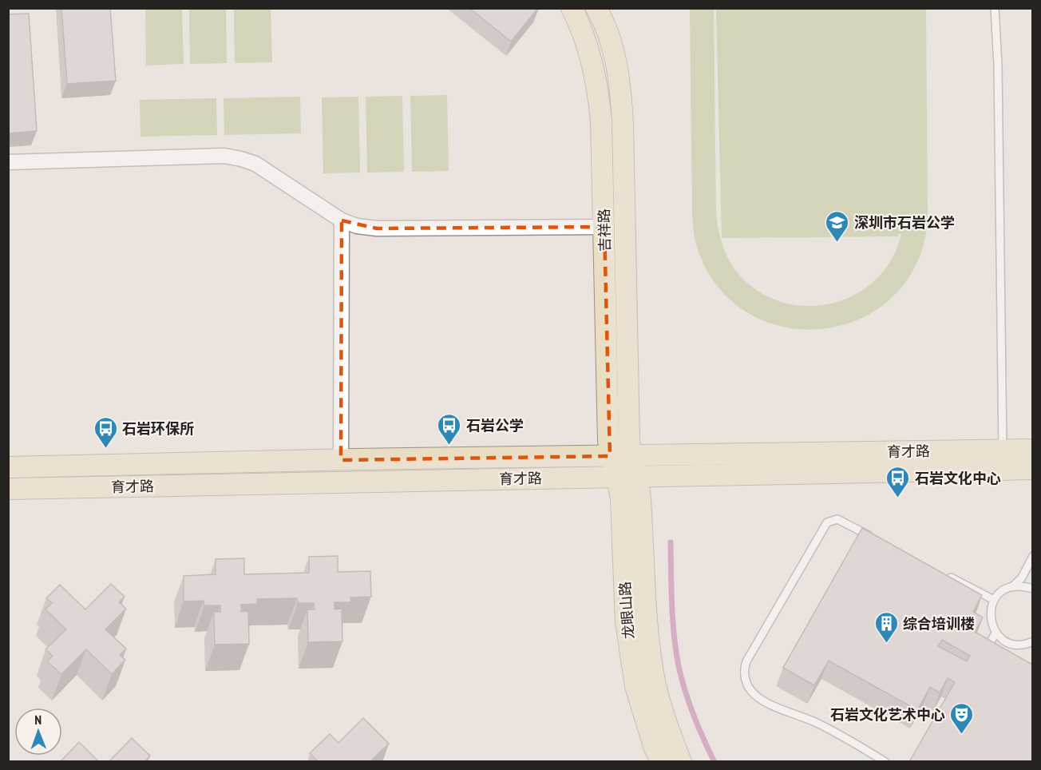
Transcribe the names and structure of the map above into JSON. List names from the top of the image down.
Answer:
{
  "streets": {
    "street": ["吉祥路", "育才路", "龙眼山路"]
  },
  "crossings": [
    ["吉祥路", "育才路"],
    ["吉祥路", "龙眼山路"],
    ["育才路", "龙眼山路"]
  ],
  "places": {
    "school or university": ["深圳市石岩公学"],
    "bus stop": ["石岩公学", "石岩环保所", "石岩文化中心"],
    "building": ["综合培训楼"],
    "theatre": ["石岩文化艺术中心"]
  },
  "north": "top"
}
